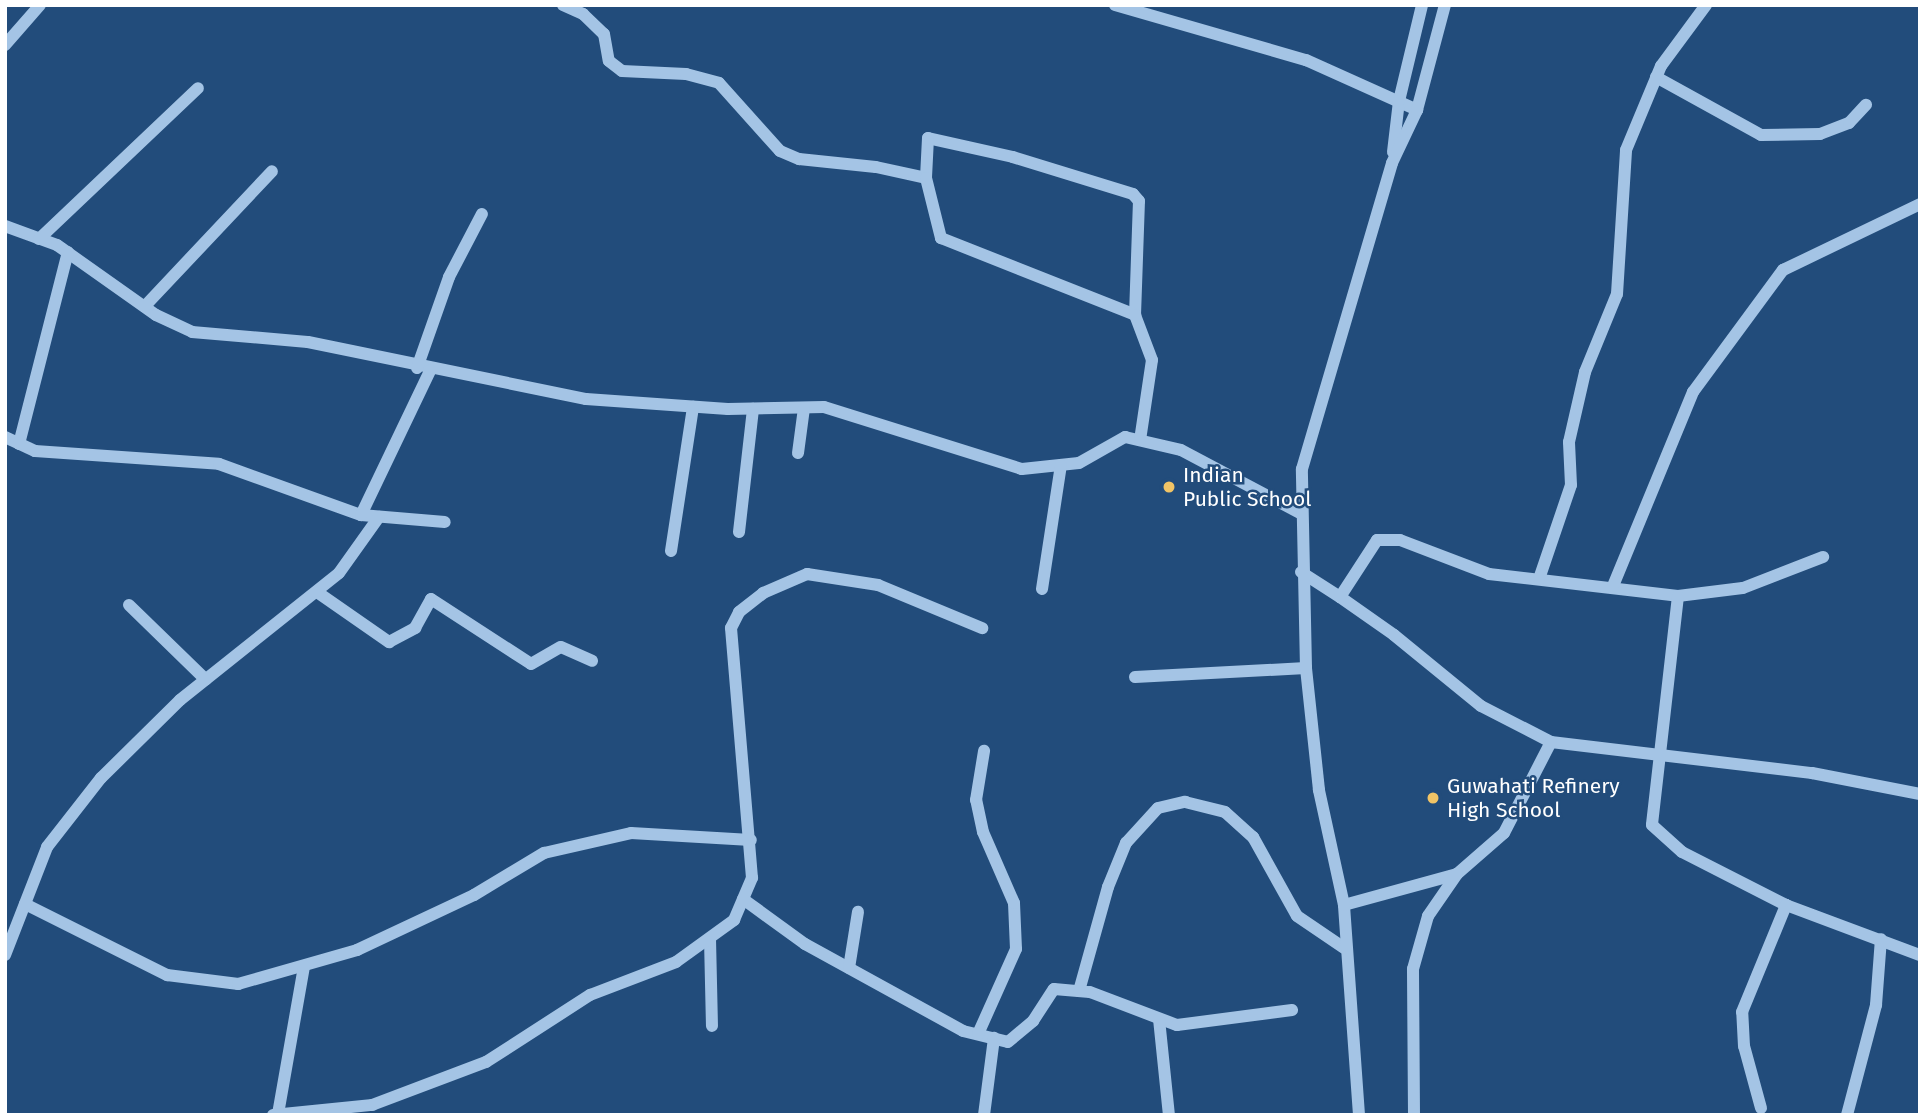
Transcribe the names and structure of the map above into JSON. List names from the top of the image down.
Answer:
{
  "places": ["Indian Public School", "Guwahati Refinery High School"]
}
